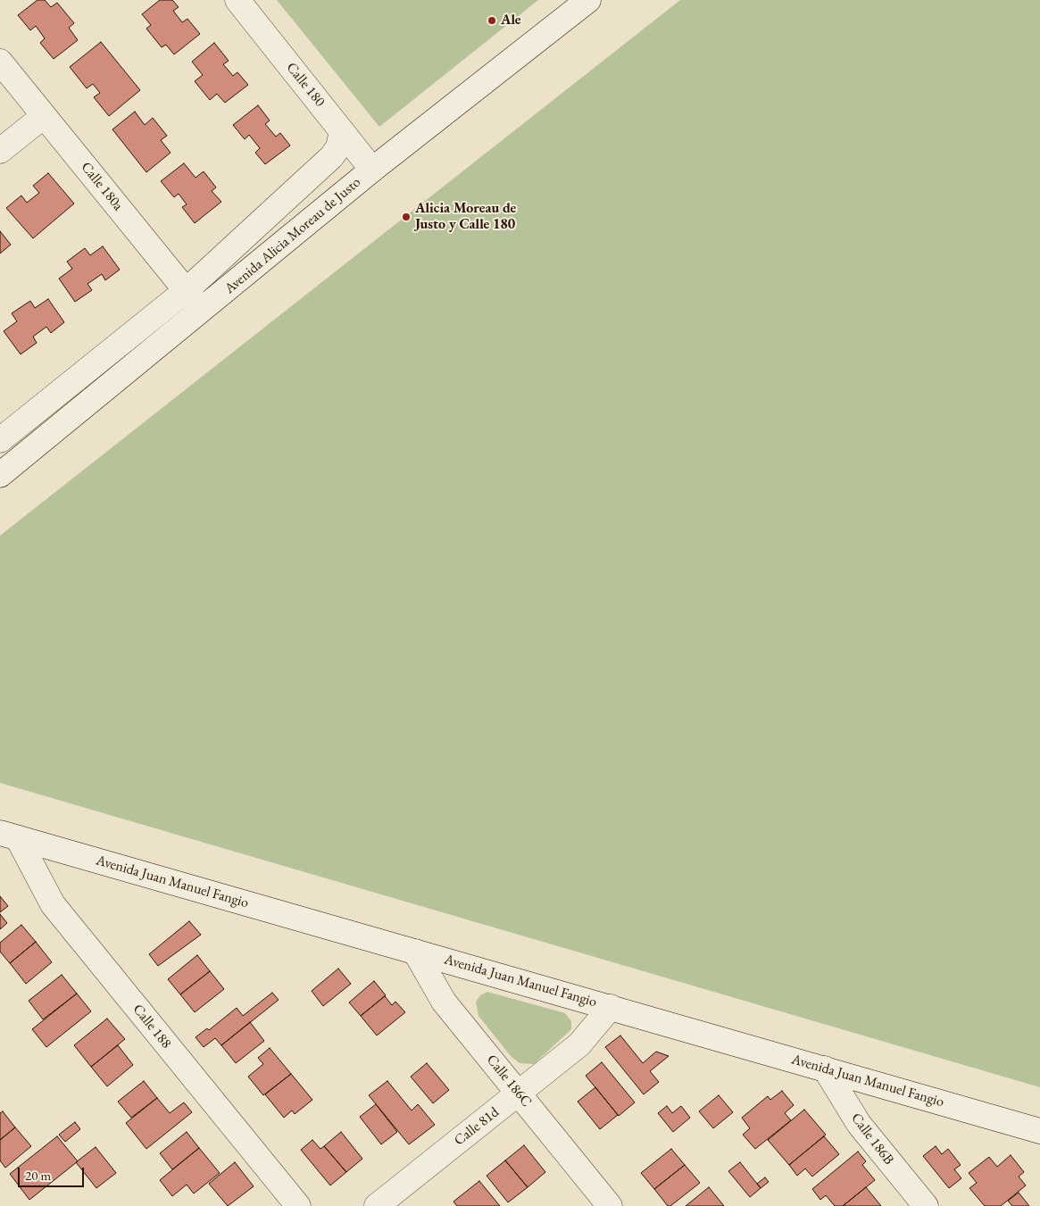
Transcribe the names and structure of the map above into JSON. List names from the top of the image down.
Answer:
{
  "streets": {
    "street": [
      "Calle 180",
      "Calle 180a",
      "Avenida Alicia Moreau de Justo",
      "Avenida Juan Manuel Fangio",
      "Calle 188",
      "Calle 186C",
      "Calle 81d",
      "Calle 186B"
    ]
  },
  "crossings": [
    ["Calle 180", "Avenida Alicia Moreau de Justo"],
    ["Calle 180a", "Avenida Alicia Moreau de Justo"],
    ["Avenida Juan Manuel Fangio", "Calle 188"],
    ["Avenida Juan Manuel Fangio", "Calle 186C"],
    ["Avenida Juan Manuel Fangio", "Calle 81d"],
    ["Avenida Juan Manuel Fangio", "Calle 186B"],
    ["Calle 186C", "Calle 81d"]
  ],
  "places": ["Ale", "Alicia Moreau de Justo y Calle 180"],
  "scale_bar": "20 m"
}
